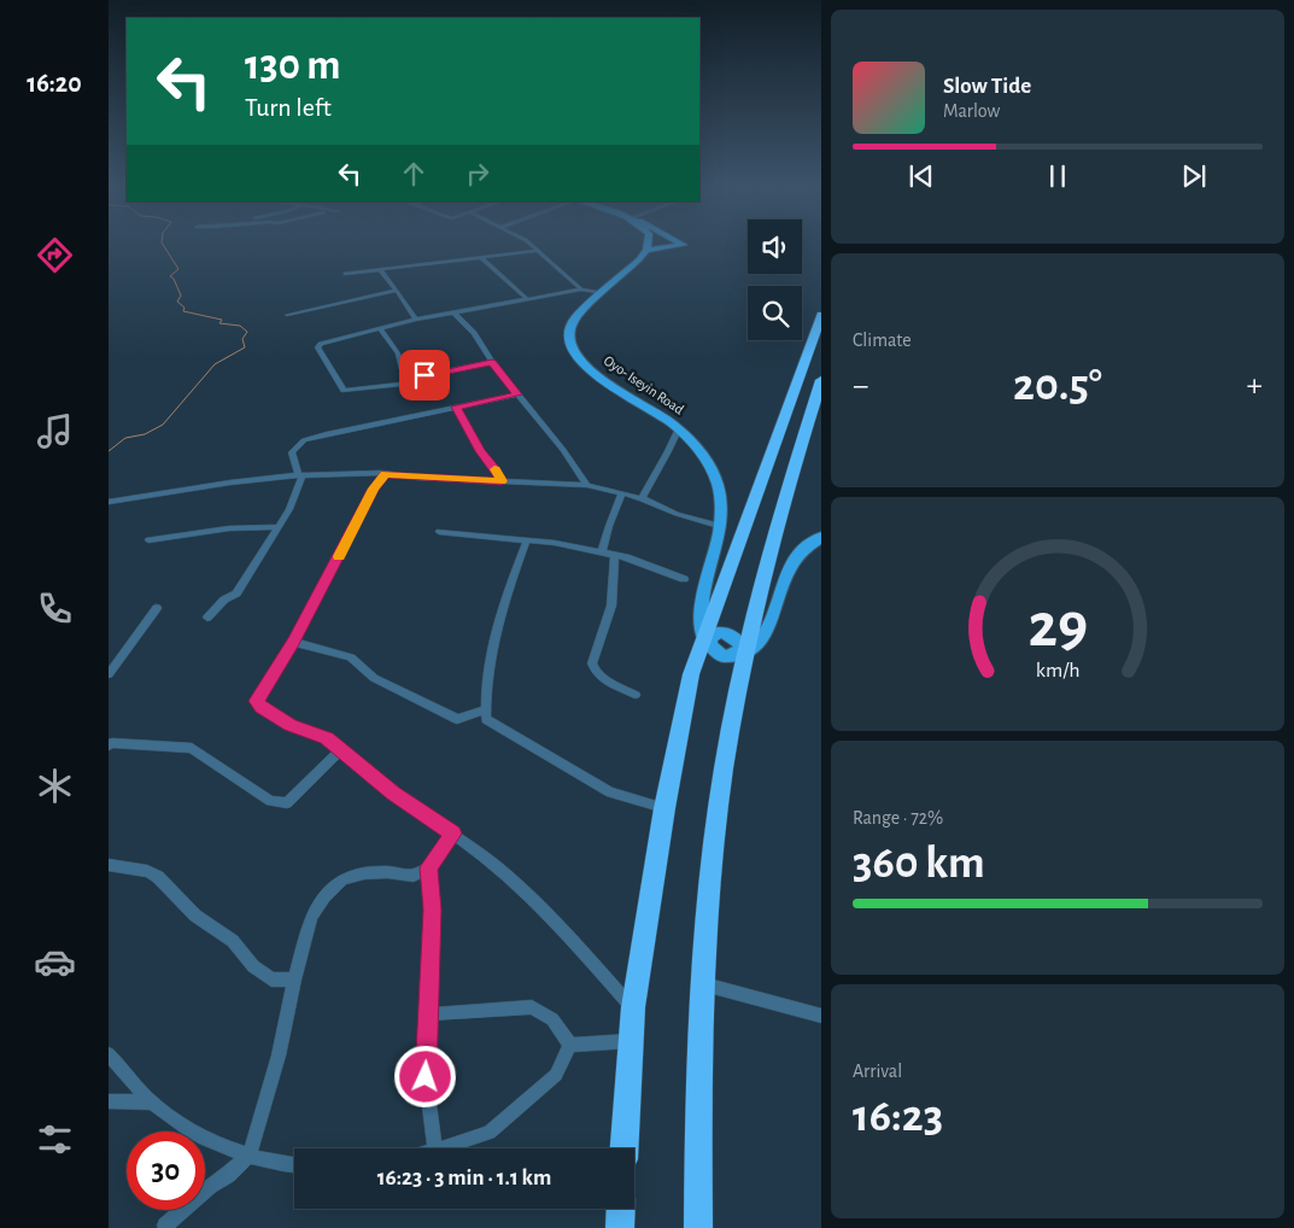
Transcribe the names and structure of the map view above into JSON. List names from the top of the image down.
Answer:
{
  "streets": {
    "main road": ["Oyo- Iseyin Road"]
  },
  "page": {
    "tabs": "16:20",
    "turn": ["130 m", "Turn left"],
    "song": ["Slow Tide", "Marlow"],
    "tile": [
      "Climate",
      ["Range · 72%", "360 km"],
      ["Arrival", "16:23"]
    ],
    "heat": ["−", "20.5°", "+"],
    "limit": "30",
    "trip": "16:23 · 3 min · 1.1 km",
    "gauge": ["29", "km/h"]
  }
}
